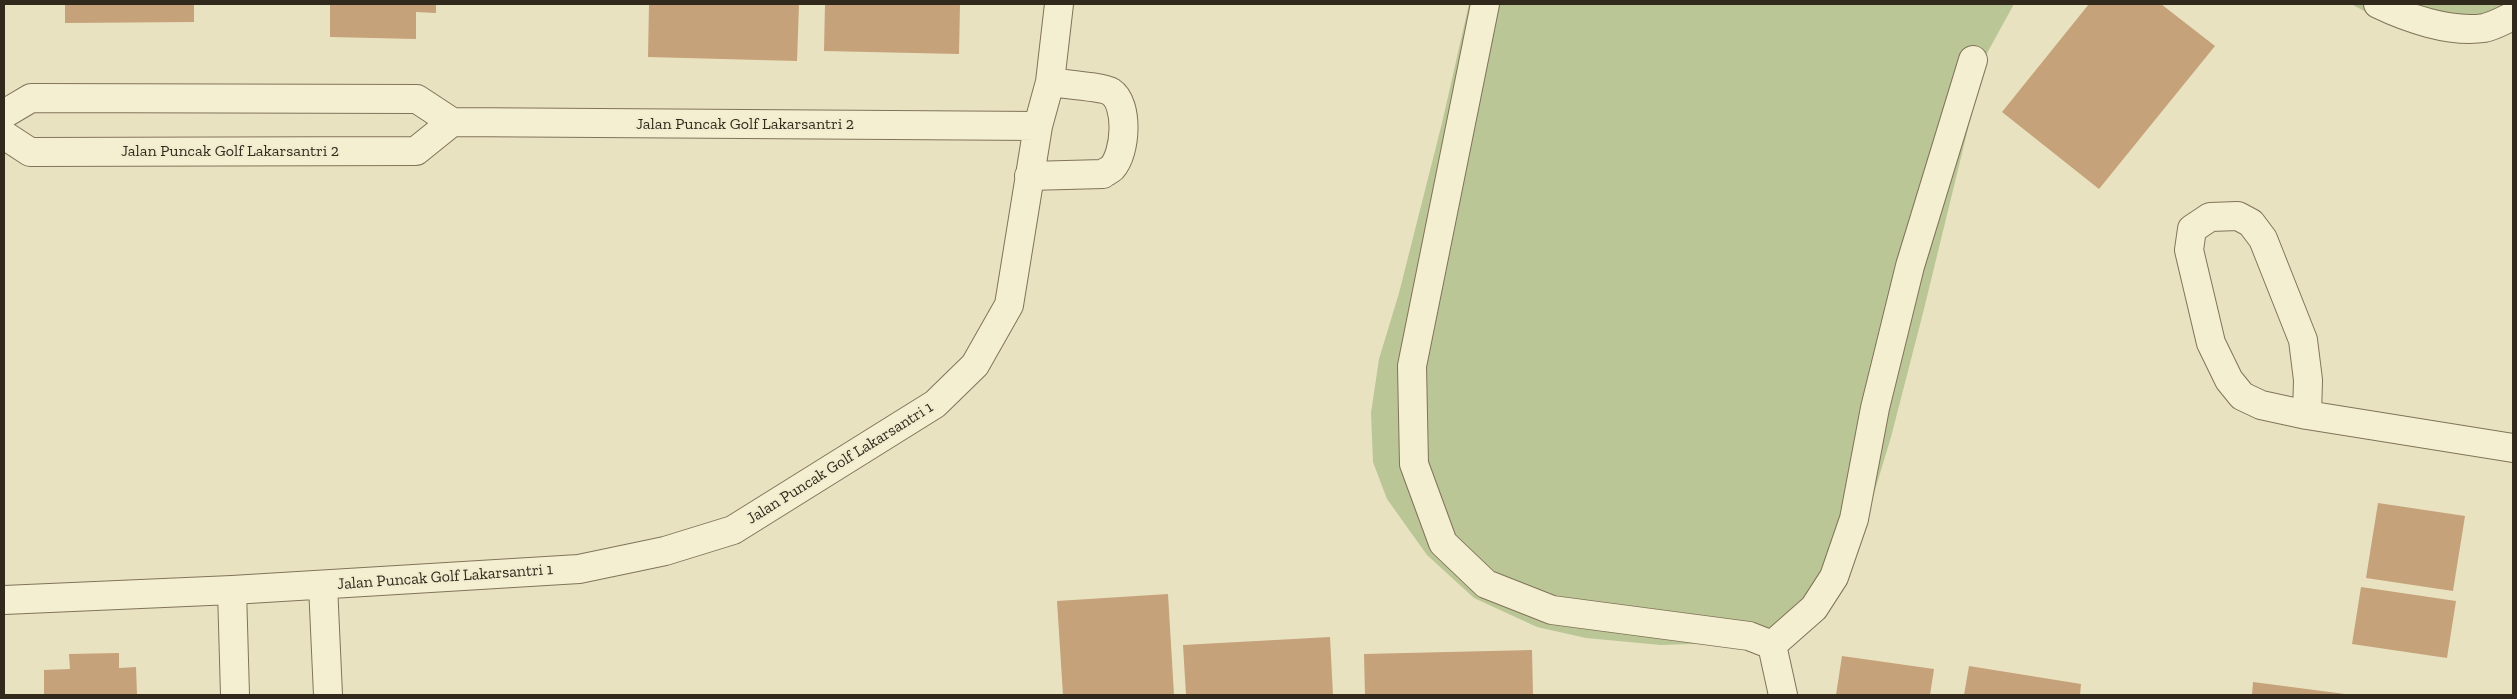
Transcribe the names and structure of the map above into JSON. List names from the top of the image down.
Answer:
{
  "streets": {
    "street": ["Jalan Puncak Golf Lakarsantri 2", "Jalan Puncak Golf Lakarsantri 1"]
  },
  "crossings": [
    ["Jalan Puncak Golf Lakarsantri 2", "Jalan Puncak Golf Lakarsantri 1"]
  ]
}
